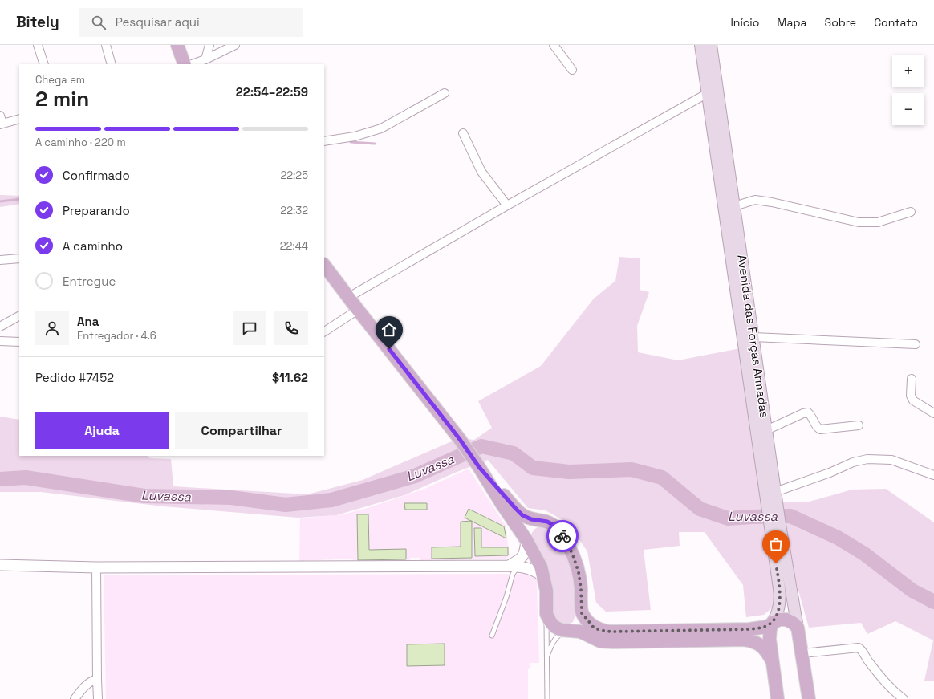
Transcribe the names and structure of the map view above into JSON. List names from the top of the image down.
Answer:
{
  "streets": {
    "main road": ["Avenida das Forças Armadas"]
  },
  "water": ["Luvassa"],
  "page": {
    "header": "Bitely",
    "search": "Pesquisar aqui",
    "nav": [
      "Início",
      "Mapa",
      "Sobre",
      "Contato"
    ],
    "map_buttons": ["+", "−"],
    "heading": ["2 min", "Chega em", "22:54–22:59"],
    "panel": [
      "Ana",
      "Entregador · 4.6",
      "Pedido #7452",
      "$11.62"
    ],
    "bar": "A caminho · 220 m",
    "list": [
      ["Confirmado", "22:25"],
      ["Preparando", "22:32"],
      ["A caminho", "22:44"],
      "Entregue"
    ],
    "buttons": ["Ajuda", "Compartilhar"]
  }
}
